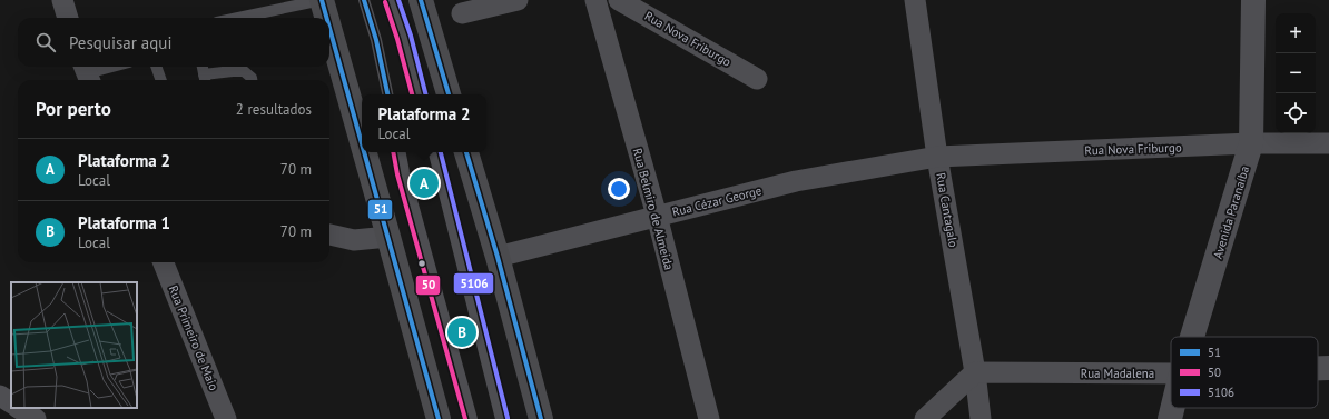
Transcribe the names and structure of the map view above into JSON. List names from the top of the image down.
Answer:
{
  "streets": {
    "street": [
      "Rua Nova Friburgo",
      "Rua Cézar George",
      "Rua Belmiro de Almeida",
      "Rua Cantagalo",
      "Avenida Paranaíba",
      "Rua Primeiro de Maio",
      "Rua Madalena"
    ]
  },
  "crossings": [
    ["Rua Nova Friburgo", "Rua Cézar George"],
    ["Rua Nova Friburgo", "Rua Cantagalo"],
    ["Rua Nova Friburgo", "Avenida Paranaíba"],
    ["Rua Cézar George", "Rua Belmiro de Almeida"],
    ["Rua Cézar George", "Rua Cantagalo"],
    ["Rua Cantagalo", "Rua Madalena"]
  ],
  "lines": ["transit line 51", "transit line 5106", "transit line 50"],
  "legend": ["51", "50", "5106"],
  "page": {
    "map_buttons": ["+", "−"],
    "search": "Pesquisar aqui",
    "heading": ["Por perto", "2 resultados"],
    "popup": ["Plataforma 2", "Local"],
    "list": [
      {
        "mark": "A",
        "name": "Plataforma 2",
        "note": "Local",
        "value": "70 m"
      },
      {
        "mark": "B",
        "name": "Plataforma 1",
        "note": "Local",
        "value": "70 m"
      }
    ],
    "pins": ["A", "B"]
  }
}
